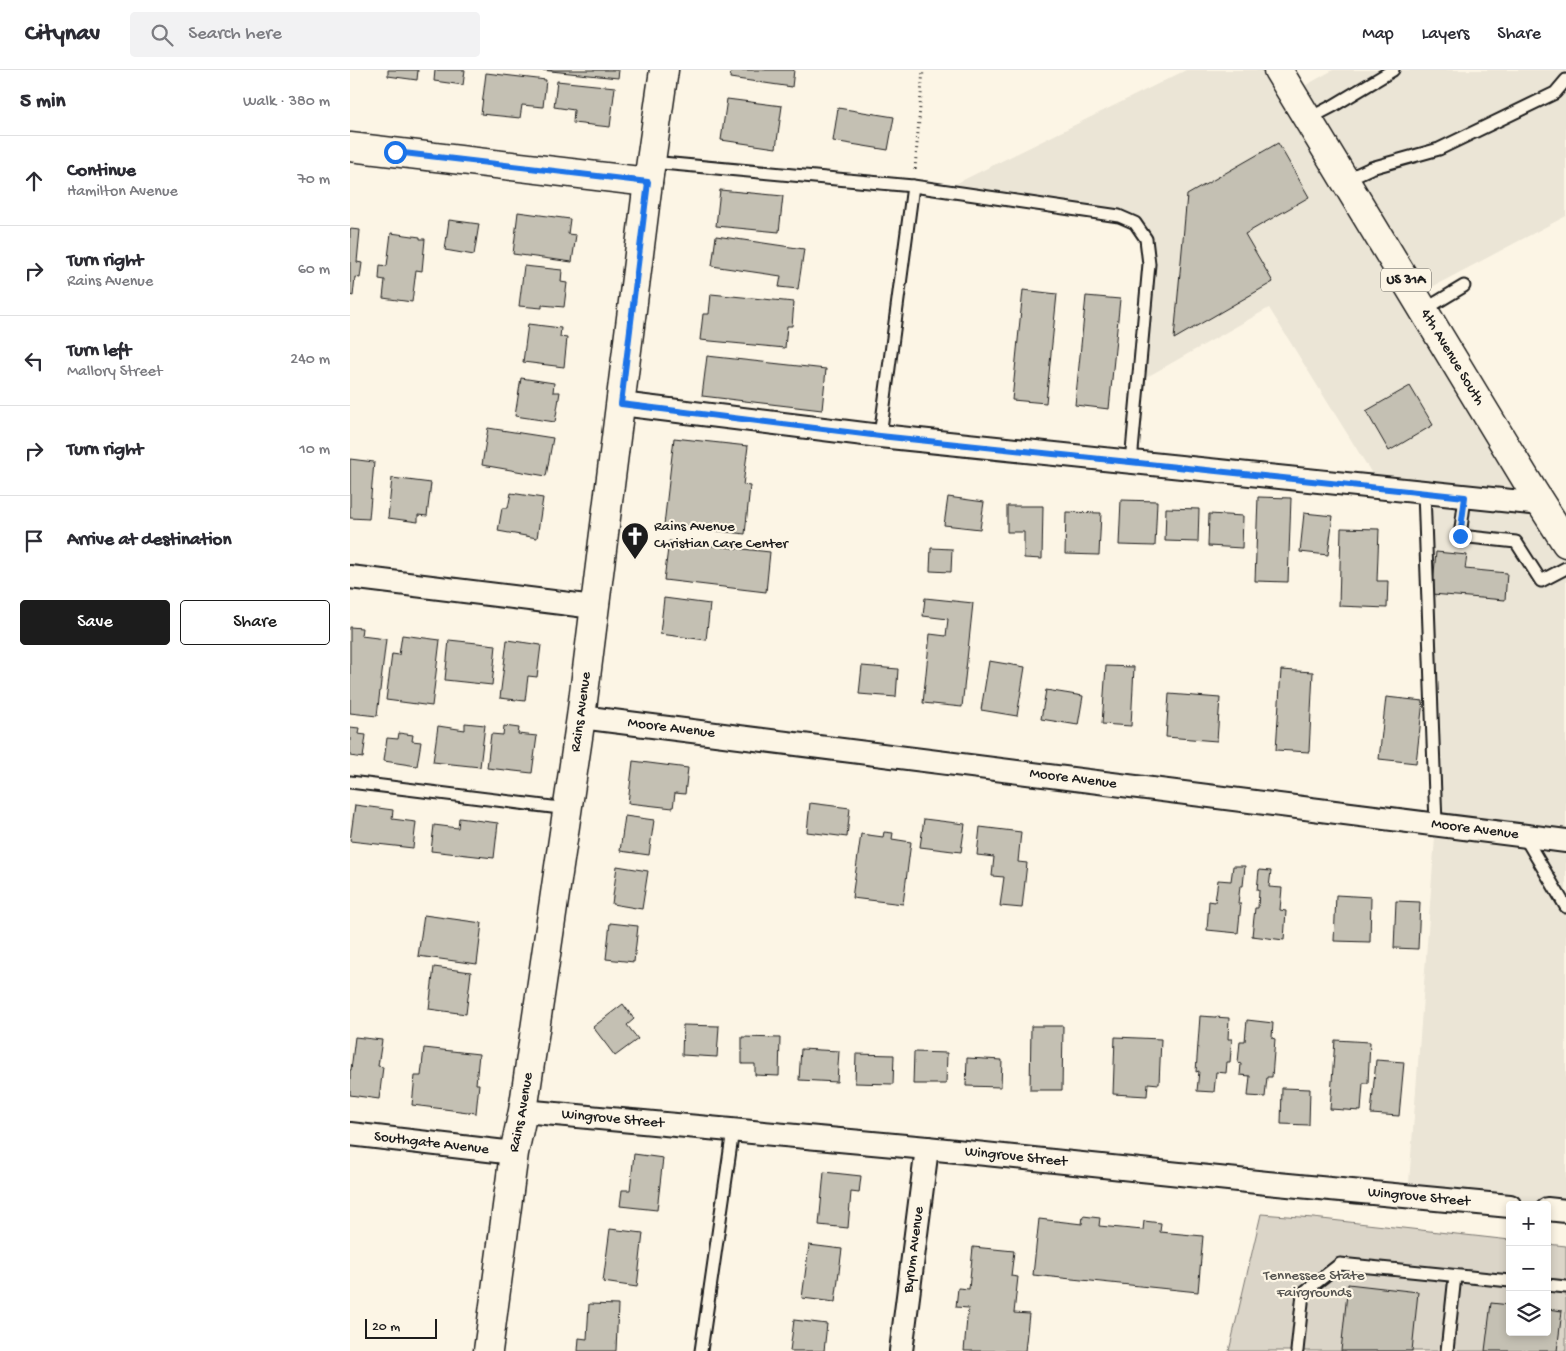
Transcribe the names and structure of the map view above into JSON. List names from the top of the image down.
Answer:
{
  "streets": {
    "street": [
      "US 31A",
      "4th Avenue South",
      "Rains Avenue",
      "Moore Avenue",
      "Wingrove Street",
      "Southgate Avenue",
      "Byrum Avenue"
    ]
  },
  "crossings": [
    ["Rains Avenue", "Moore Avenue"],
    ["Rains Avenue", "Wingrove Street"],
    ["Rains Avenue", "Southgate Avenue"],
    ["Wingrove Street", "Byrum Avenue"]
  ],
  "parks": ["Tennessee State Fairgrounds"],
  "places": {
    "church": ["Rains Avenue Christian Care Center"]
  },
  "scale_bar": "20 m",
  "page": {
    "header": "Citynav",
    "search": "Search here",
    "nav": ["Map", "Layers", "Share"],
    "heading": ["5 min", "Walk · 380 m"],
    "list": [
      ["Continue", "Hamilton Avenue", "70 m"],
      ["Turn right", "Rains Avenue", "60 m"],
      ["Turn left", "Mallory Street", "240 m"],
      ["Turn right", "10 m"],
      "Arrive at destination"
    ],
    "buttons": ["Save", "Share"],
    "map_buttons": ["+", "−"],
    "scale": "20 m"
  }
}
